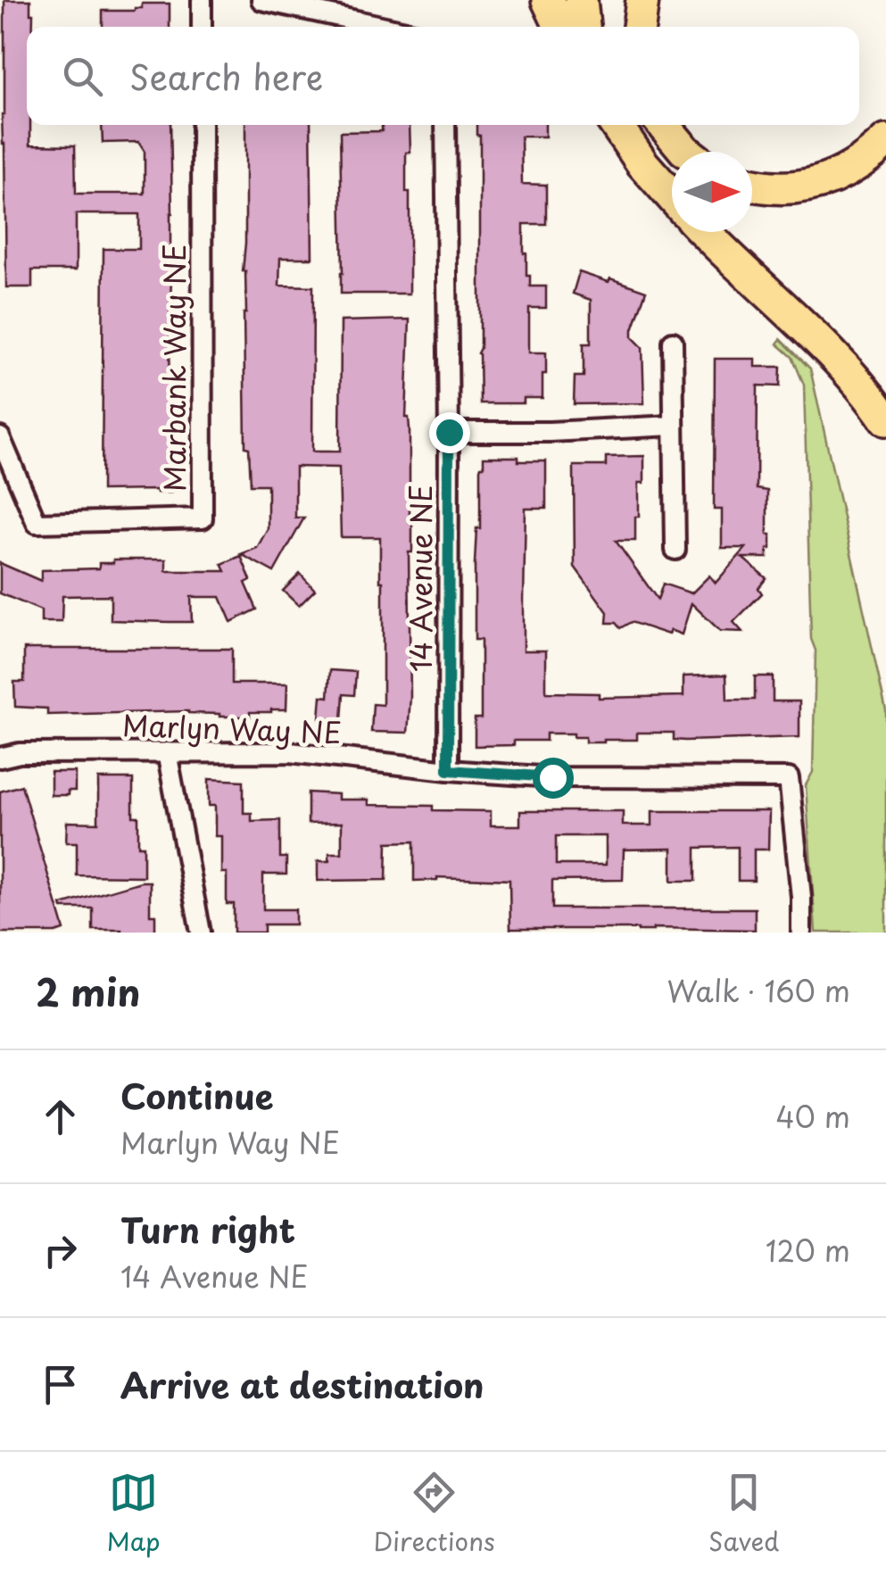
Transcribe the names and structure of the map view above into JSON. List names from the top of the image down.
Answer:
{
  "streets": {
    "street": ["Marbank Way NE", "14 Avenue NE", "Marlyn Way NE"]
  },
  "crossings": [
    ["14 Avenue NE", "Marlyn Way NE"]
  ],
  "north": "right",
  "page": {
    "search": "Search here",
    "heading": ["2 min", "Walk · 160 m"],
    "list": [
      ["Continue", "Marlyn Way NE", "40 m"],
      ["Turn right", "14 Avenue NE", "120 m"],
      "Arrive at destination"
    ],
    "nav": ["Map", "Directions", "Saved"]
  }
}
